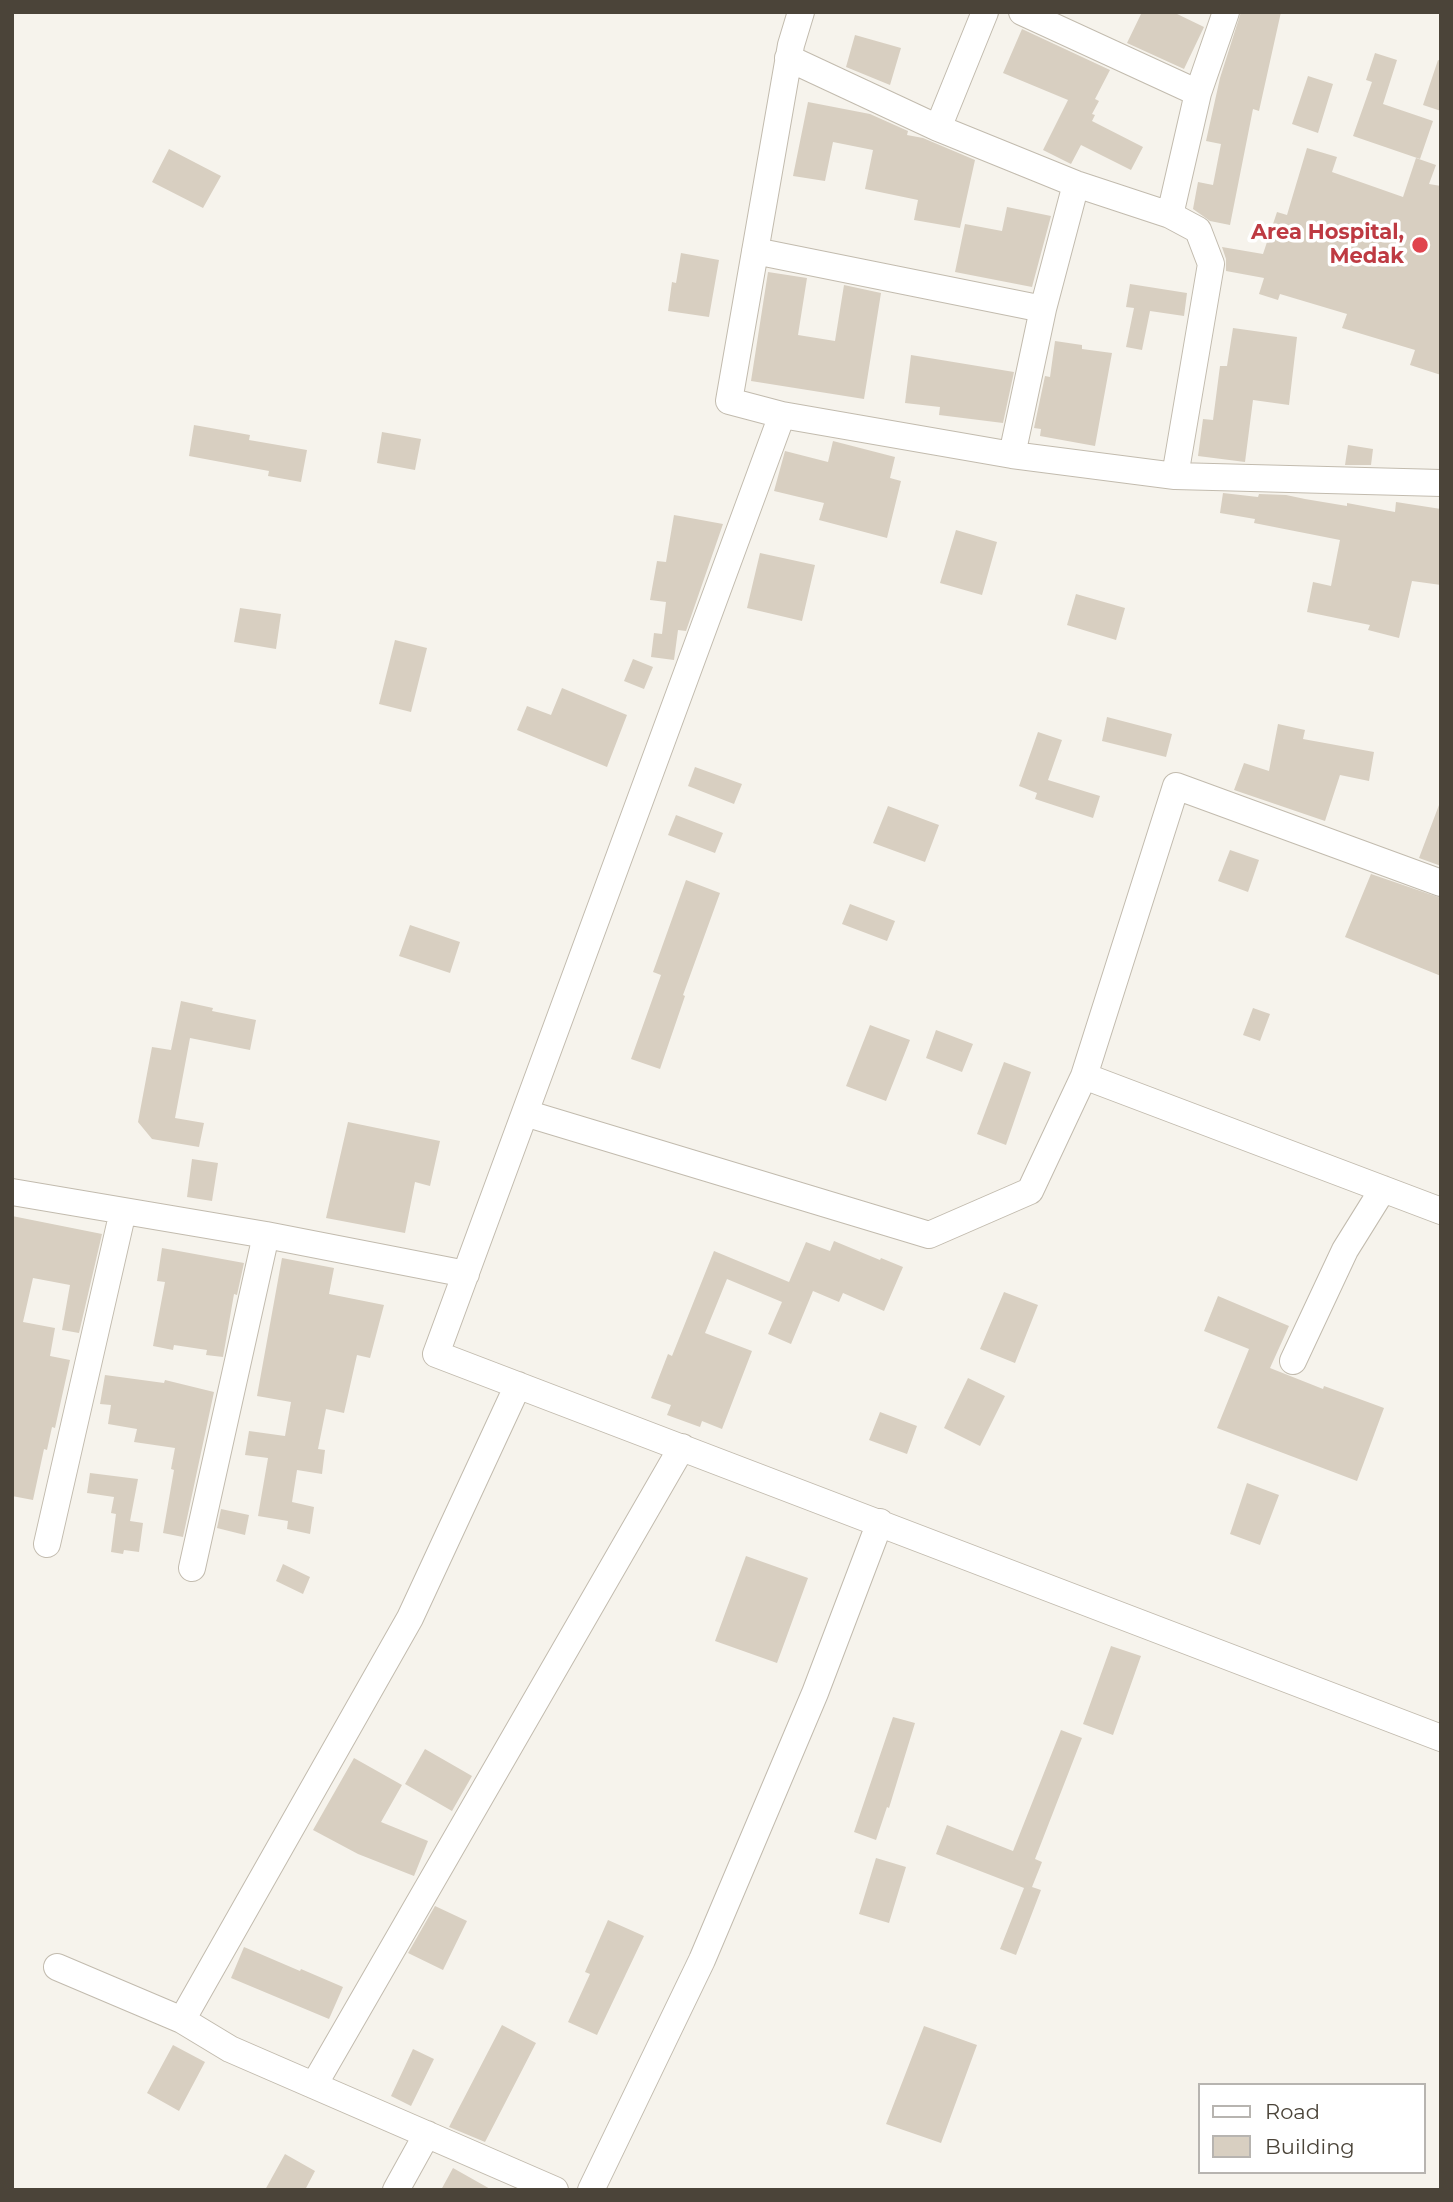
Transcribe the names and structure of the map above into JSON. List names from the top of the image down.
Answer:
{
  "places": ["Area Hospital, Medak"],
  "legend": ["Road", "Building"]
}
